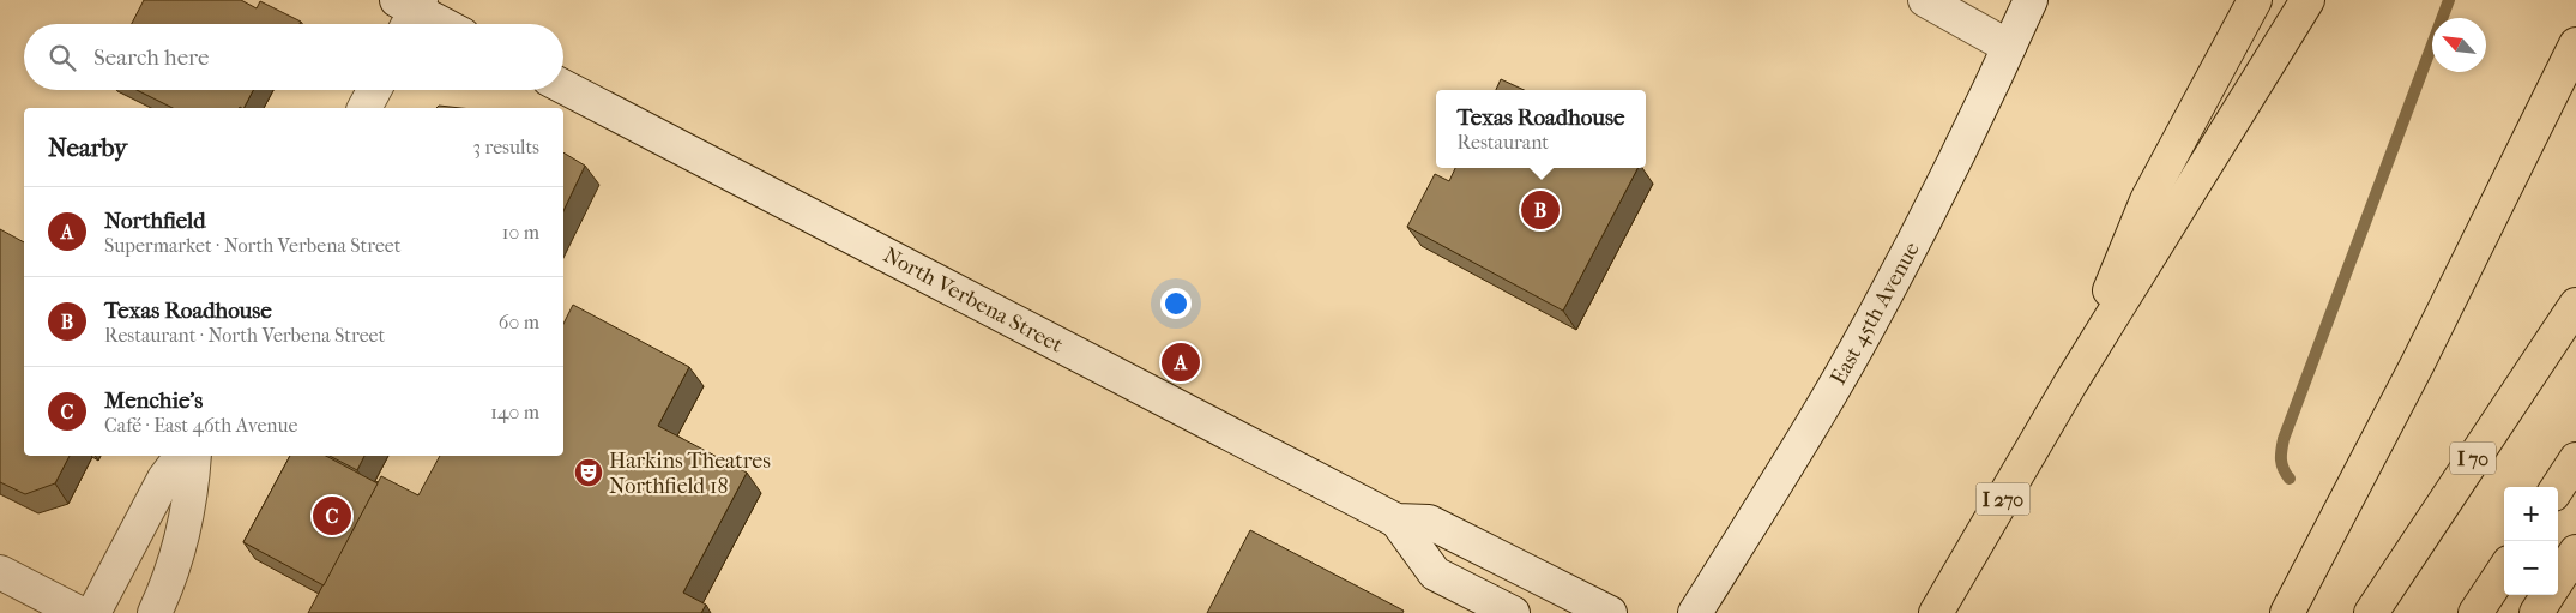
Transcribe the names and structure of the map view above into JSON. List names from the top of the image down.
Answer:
{
  "streets": {
    "highway": ["I 70", "I 270"],
    "street": ["North Verbena Street", "East 45th Avenue"]
  },
  "places": {
    "theatre": ["Harkins Theatres Northfield 18"]
  },
  "north": "top left",
  "page": {
    "search": "Search here",
    "popup": ["Texas Roadhouse", "Restaurant"],
    "heading": ["Nearby", "3 results"],
    "list": [
      {
        "mark": "A",
        "name": "Northfield",
        "note": "Supermarket · North Verbena Street",
        "value": "10 m"
      },
      {
        "mark": "B",
        "name": "Texas Roadhouse",
        "note": "Restaurant · North Verbena Street",
        "value": "60 m"
      },
      {
        "mark": "C",
        "name": "Menchie's",
        "note": "Café · East 46th Avenue",
        "value": "140 m"
      }
    ],
    "pins": ["B", "A", "C"],
    "map_buttons": ["+", "−"]
  }
}
